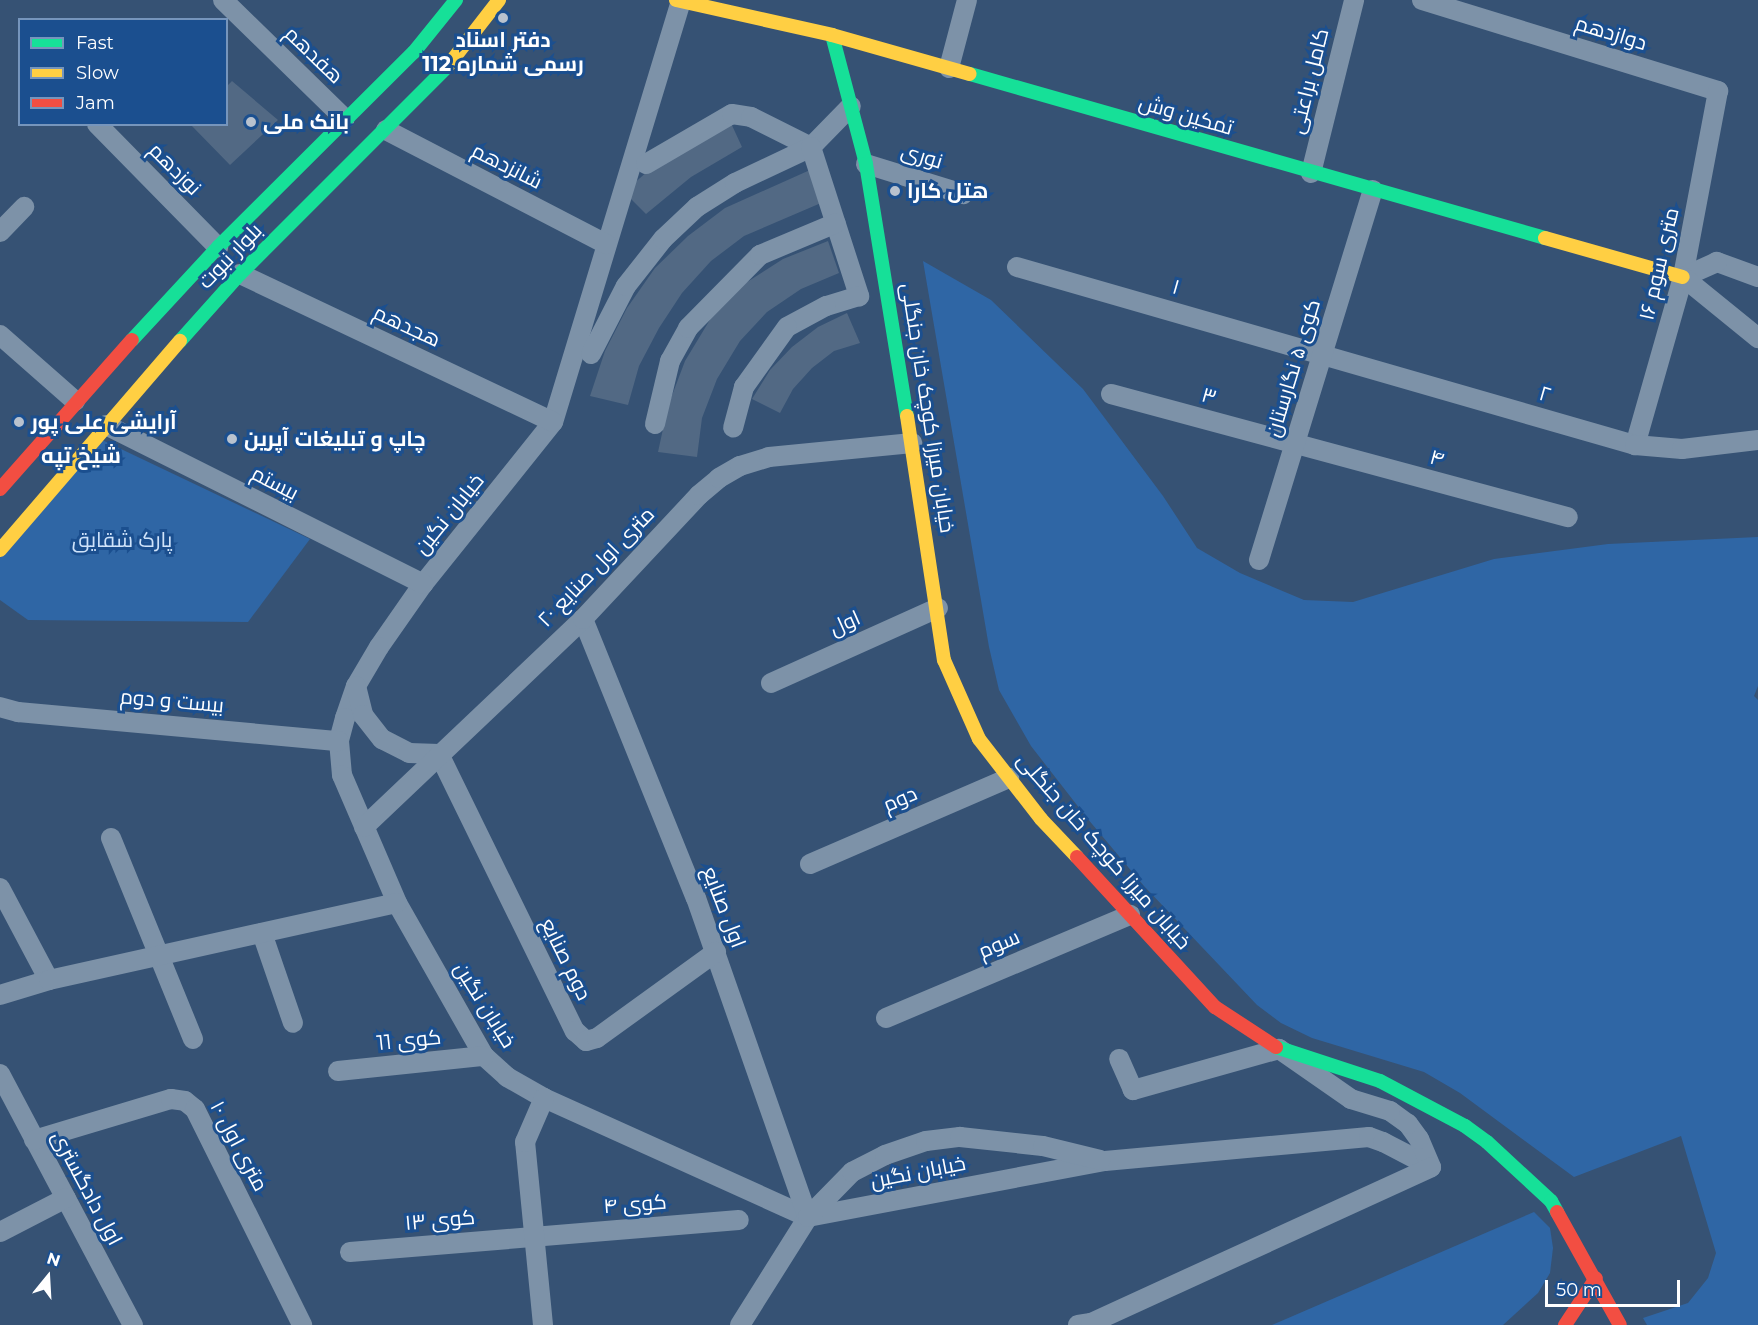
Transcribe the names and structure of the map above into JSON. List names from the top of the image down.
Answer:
{
  "streets": {
    "street": [
      "دوازدهم",
      "هفدهم",
      "کامل براعتی",
      "تمکین وش",
      "نوری",
      "شانزدهم",
      "نوزدهم",
      "بلوار نبوت",
      "۱۶ متری سوم",
      "۱",
      "هجدهم",
      "کوی ۵ نگارستان",
      "۲",
      "۳",
      "خیابان میرزا کوچک خان جنگلی",
      "۴",
      "بیستم",
      "خیابان نگین",
      "۲۰ متری اول صنایع",
      "اول",
      "بیست و دوم",
      "دوم",
      "اول صنایع",
      "سوم",
      "دوم صنایع",
      "کوی 11",
      "۱۰ متری اول",
      "اول دادگستری",
      "کوی ۴",
      "کوی ۱۳"
    ]
  },
  "crossings": [
    ["دوازدهم", "۱۶ متری سوم"],
    ["هفدهم", "بلوار نبوت"],
    ["کامل براعتی", "تمکین وش"],
    ["تمکین وش", "۱۶ متری سوم"],
    ["تمکین وش", "کوی ۵ نگارستان"],
    ["تمکین وش", "خیابان میرزا کوچک خان جنگلی"],
    ["تمکین وش", "خیابان نگین"],
    ["نوری", "خیابان میرزا کوچک خان جنگلی"],
    ["شانزدهم", "بلوار نبوت"],
    ["شانزدهم", "خیابان نگین"],
    ["نوزدهم", "بلوار نبوت"],
    ["بلوار نبوت", "هجدهم"],
    ["بلوار نبوت", "بیستم"],
    ["۱۶ متری سوم", "۲"],
    ["۱", "کوی ۵ نگارستان"],
    ["۱", "۲"],
    ["هجدهم", "خیابان نگین"],
    ["کوی ۵ نگارستان", "۲"],
    ["کوی ۵ نگارستان", "۳"],
    ["کوی ۵ نگارستان", "۴"],
    ["۳", "۴"],
    ["خیابان میرزا کوچک خان جنگلی", "۲۰ متری اول صنایع"],
    ["خیابان میرزا کوچک خان جنگلی", "اول"],
    ["خیابان میرزا کوچک خان جنگلی", "دوم"],
    ["خیابان میرزا کوچک خان جنگلی", "سوم"],
    ["بیستم", "خیابان نگین"],
    ["خیابان نگین", "۲۰ متری اول صنایع"],
    ["خیابان نگین", "بیست و دوم"],
    ["خیابان نگین", "اول صنایع"],
    ["خیابان نگین", "کوی 11"],
    ["۲۰ متری اول صنایع", "اول صنایع"],
    ["۲۰ متری اول صنایع", "دوم صنایع"],
    ["اول صنایع", "دوم صنایع"],
    ["۱۰ متری اول", "اول دادگستری"],
    ["کوی ۴", "کوی ۱۳"]
  ],
  "districts": ["شیخ تپه"],
  "parks": ["پارک شقایق"],
  "places": [
    "دفتر اسناد رسمی شماره 112",
    "بانک ملی",
    "هتل کارا",
    "آرایشی علی پور",
    "چاپ و تبلیغات آپرین"
  ],
  "legend": ["Fast", "Slow", "Jam"],
  "scale_bar": "50 m",
  "north": "top"
}
